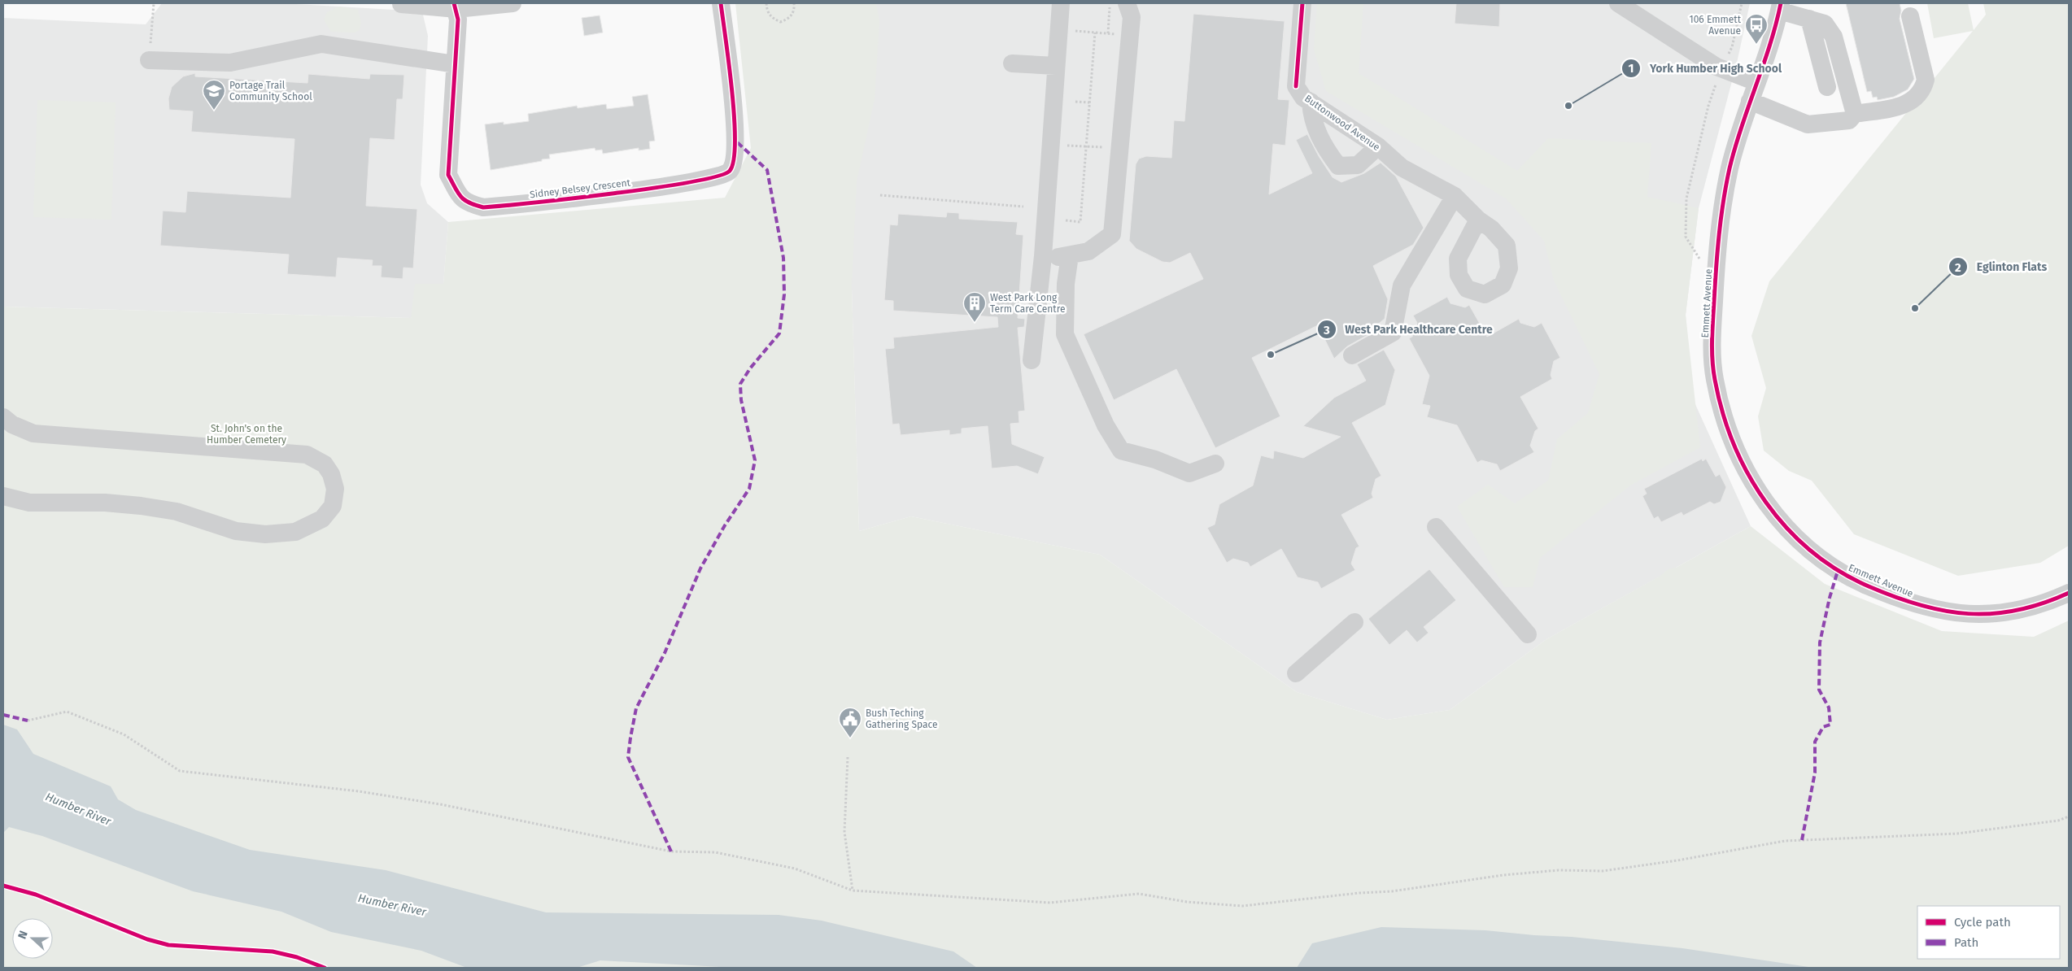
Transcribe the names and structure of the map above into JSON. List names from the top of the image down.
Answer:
{
  "streets": {
    "street": ["Buttonwood Avenue", "Sidney Belsey Crescent", "Emmett Avenue"]
  },
  "water": ["Humber River"],
  "parks": ["St. John's on the Humber Cemetery"],
  "places": {
    "bus stop": ["106 Emmett Avenue"],
    "other": ["York Humber High School", "Eglinton Flats", "West Park Healthcare Centre"],
    "school or university": ["Portage Trail Community School"],
    "building": ["West Park Long Term Care Centre"],
    "public building": ["Bush Teching Gathering Space"]
  },
  "legend": ["Cycle path", "Path"],
  "north": "left"
}
